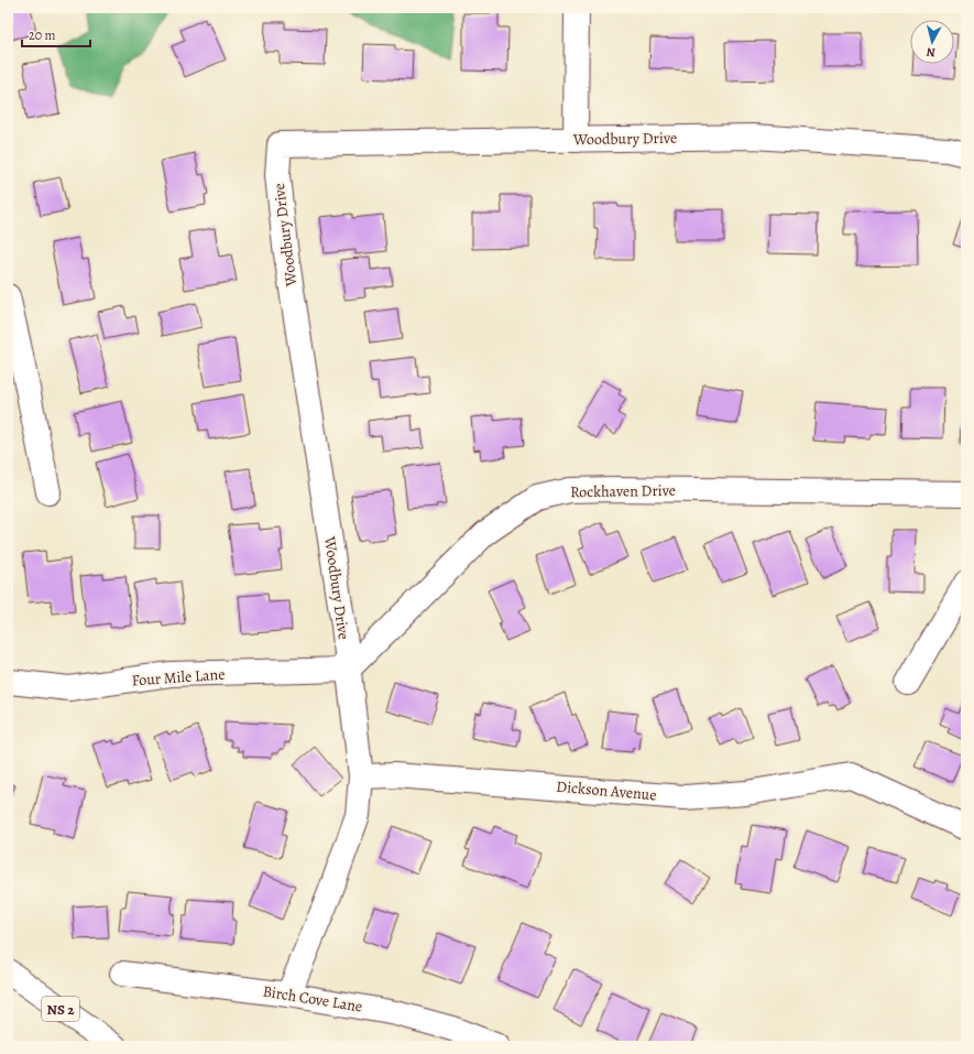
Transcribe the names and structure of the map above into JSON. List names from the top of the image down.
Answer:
{
  "streets": {
    "street": [
      "Woodbury Drive",
      "Rockhaven Drive",
      "Four Mile Lane",
      "Dickson Avenue",
      "Birch Cove Lane",
      "NS 2"
    ]
  },
  "crossings": [
    ["Woodbury Drive", "Rockhaven Drive"],
    ["Woodbury Drive", "Four Mile Lane"],
    ["Woodbury Drive", "Dickson Avenue"],
    ["Woodbury Drive", "Birch Cove Lane"],
    ["Rockhaven Drive", "Four Mile Lane"]
  ],
  "scale_bar": "20 m",
  "north": "bottom"
}
